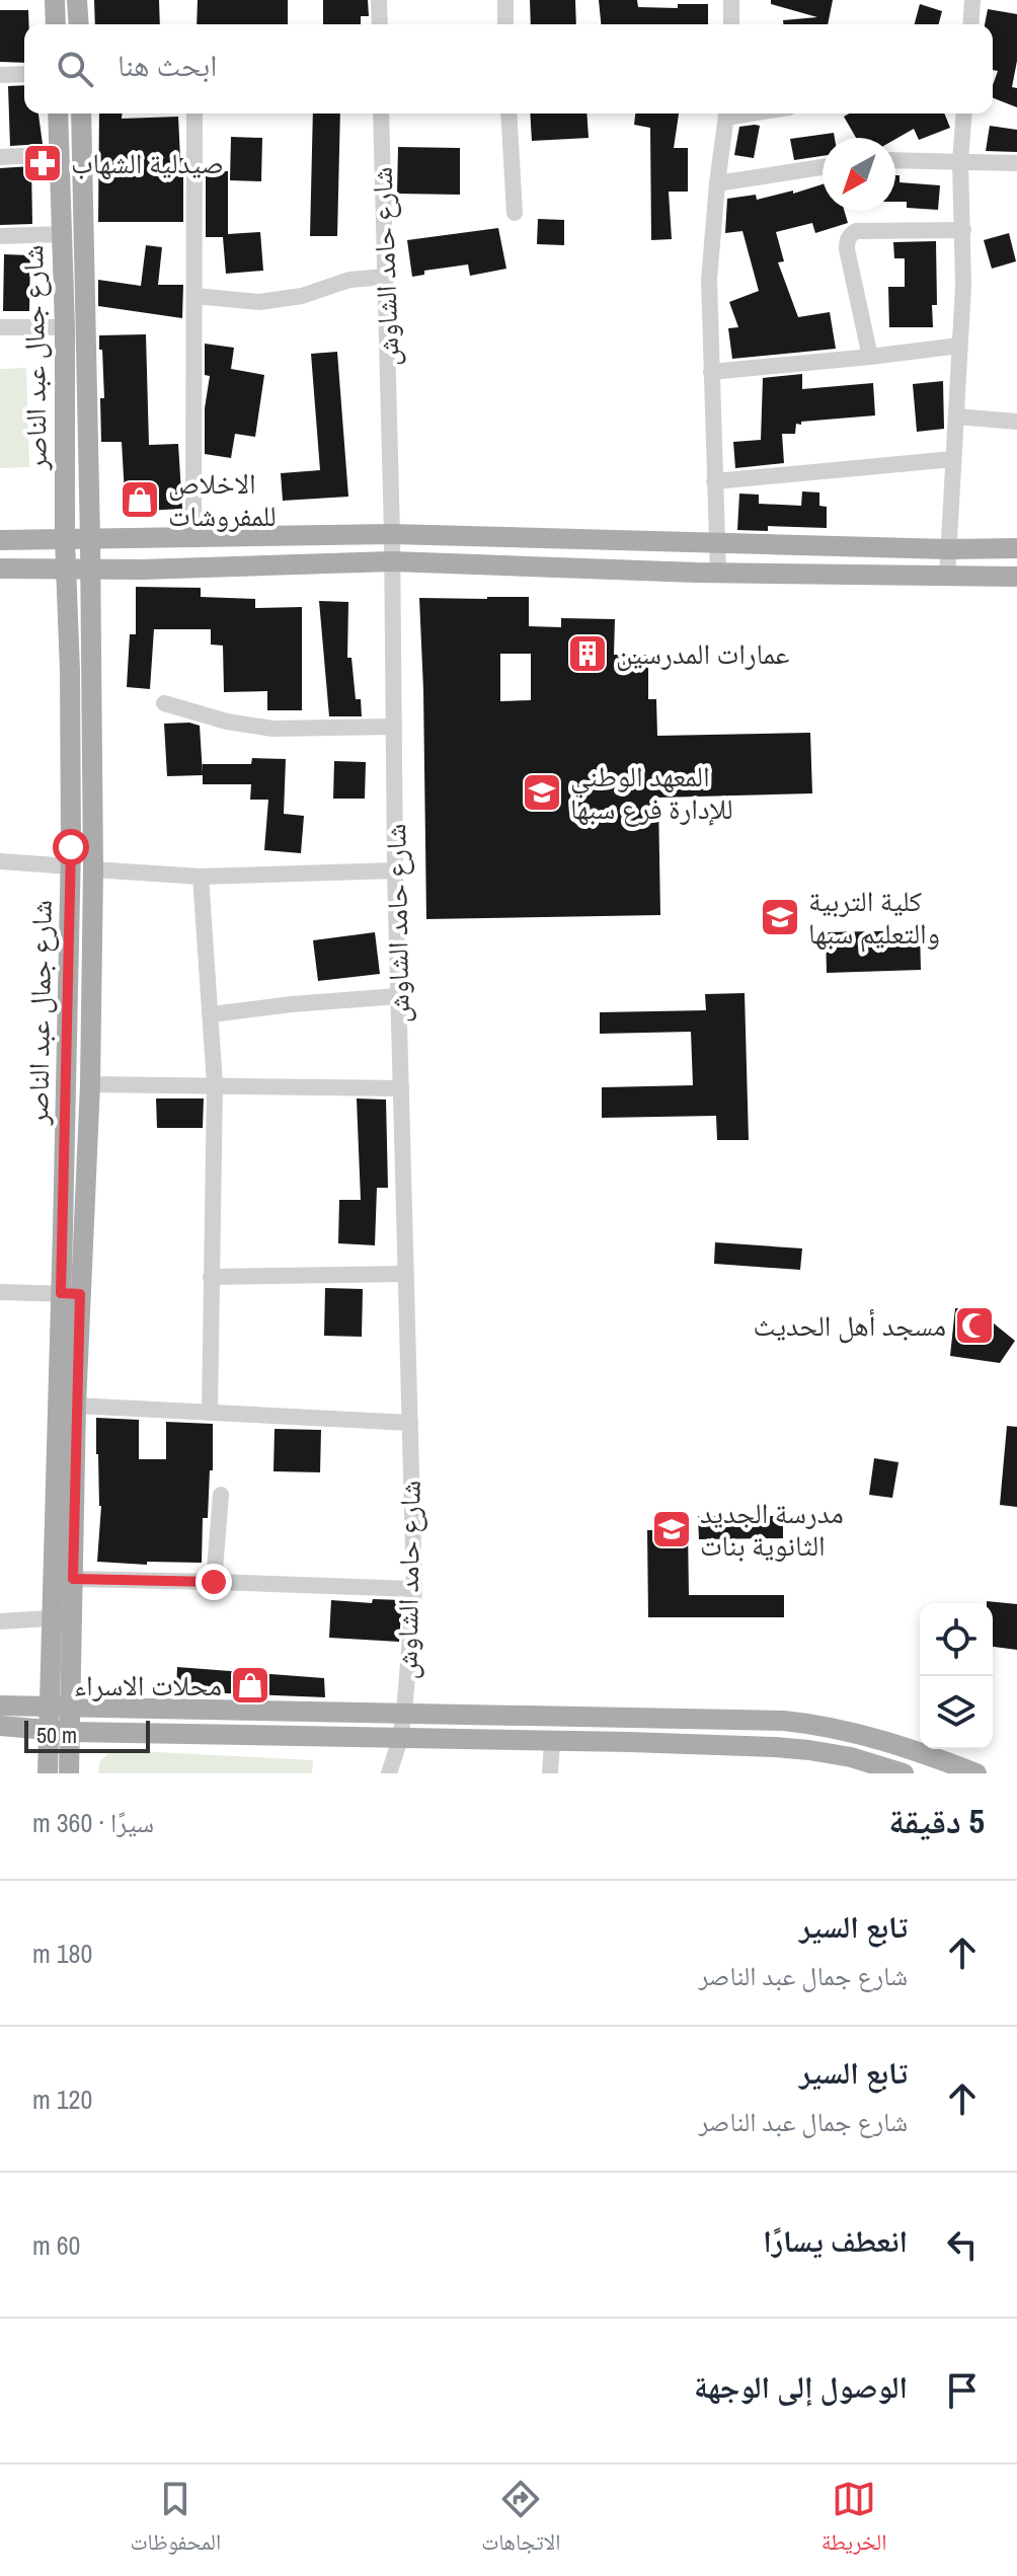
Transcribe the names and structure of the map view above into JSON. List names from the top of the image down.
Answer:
{
  "streets": {
    "main road": ["شارع جمال عبد الناصر"],
    "street": ["شارع حامد الشاوش"]
  },
  "places": {
    "pharmacy": ["صيدلية الشهاب"],
    "shop": ["الاخلاص للمفروشات", "محلات الاسراء"],
    "building": ["عمارات المدرسين"],
    "school or university": ["المعهد الوطني للإدارة فرع سبها", "كلية التربية والتعليم سبها", "مدرسة الجديد الثانوية بنات"],
    "mosque": ["مسجد أهل الحديث"]
  },
  "scale_bar": "50 m",
  "north": "bottom left",
  "page": {
    "search": "ابحث هنا",
    "scale": "50 m",
    "heading": ["5 دقيقة", "سيرًا · 360 m"],
    "list": [
      ["تابع السير", "شارع جمال عبد الناصر", "180 m"],
      ["تابع السير", "شارع جمال عبد الناصر", "120 m"],
      ["انعطف يسارًا", "60 m"],
      "الوصول إلى الوجهة"
    ],
    "nav": ["الخريطة", "الاتجاهات", "المحفوظات"]
  }
}
